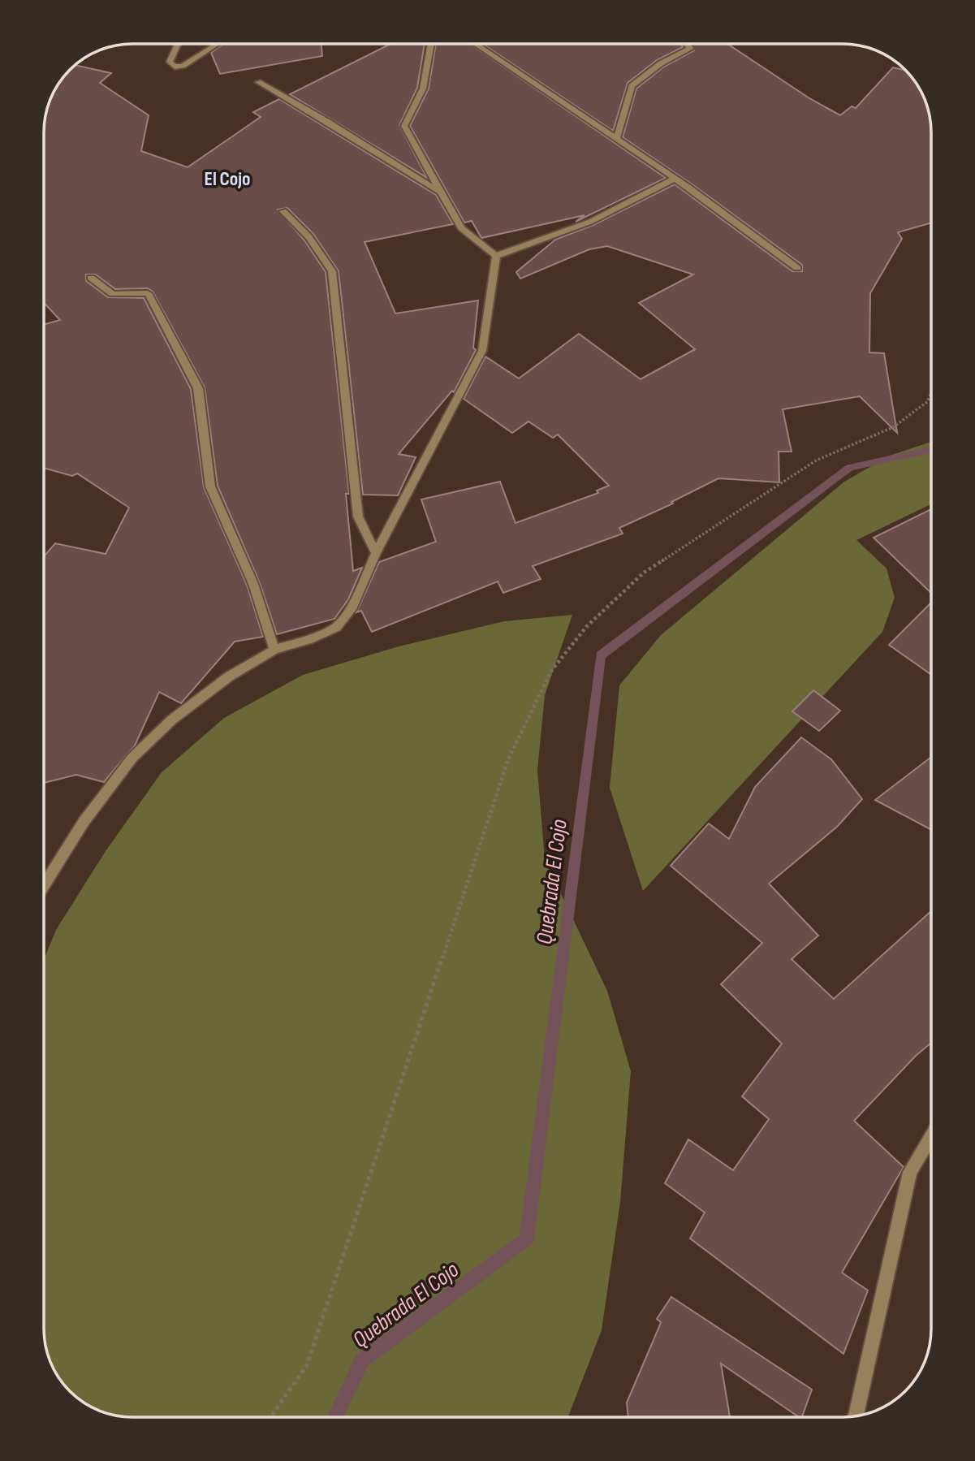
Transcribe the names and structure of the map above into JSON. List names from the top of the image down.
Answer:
{
  "districts": ["El Cojo"],
  "water": ["Quebrada El Cojo"]
}
